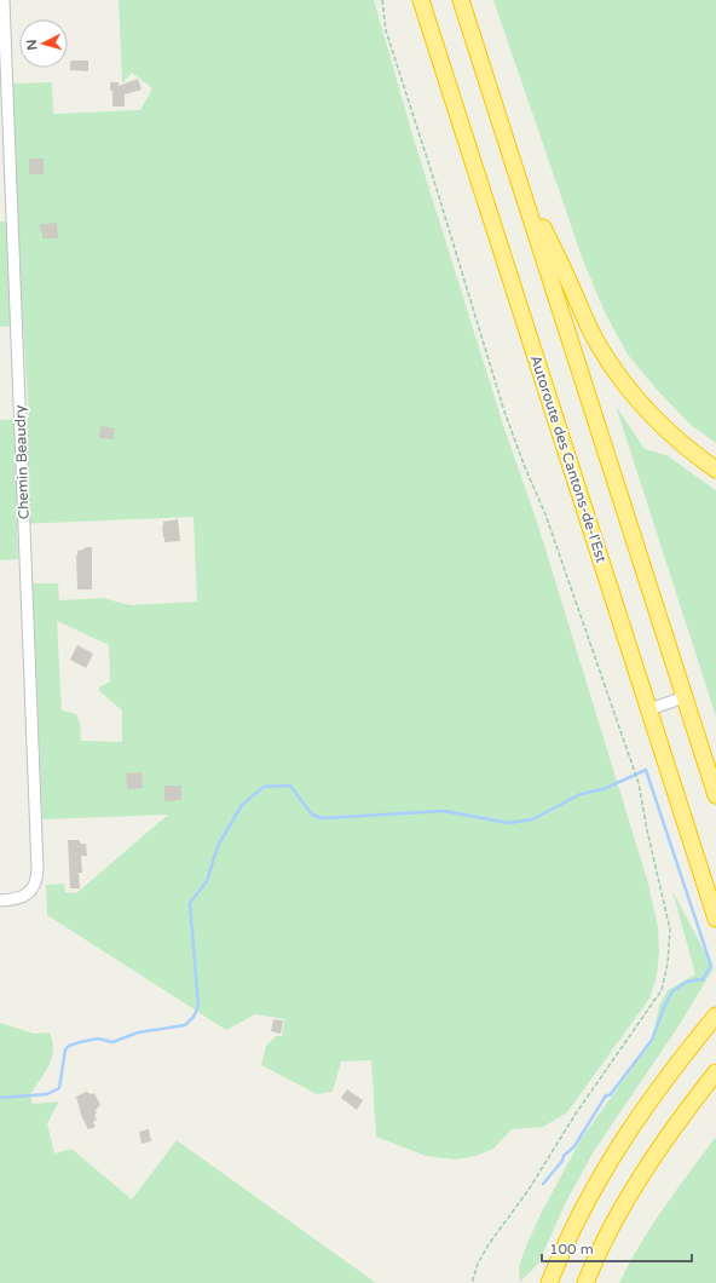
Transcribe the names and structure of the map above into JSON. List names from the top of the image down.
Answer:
{
  "streets": {
    "highway": ["Autoroute des Cantons-de-l'Est"],
    "street": ["Chemin Beaudry"]
  },
  "scale_bar": "100 m",
  "north": "left"
}
